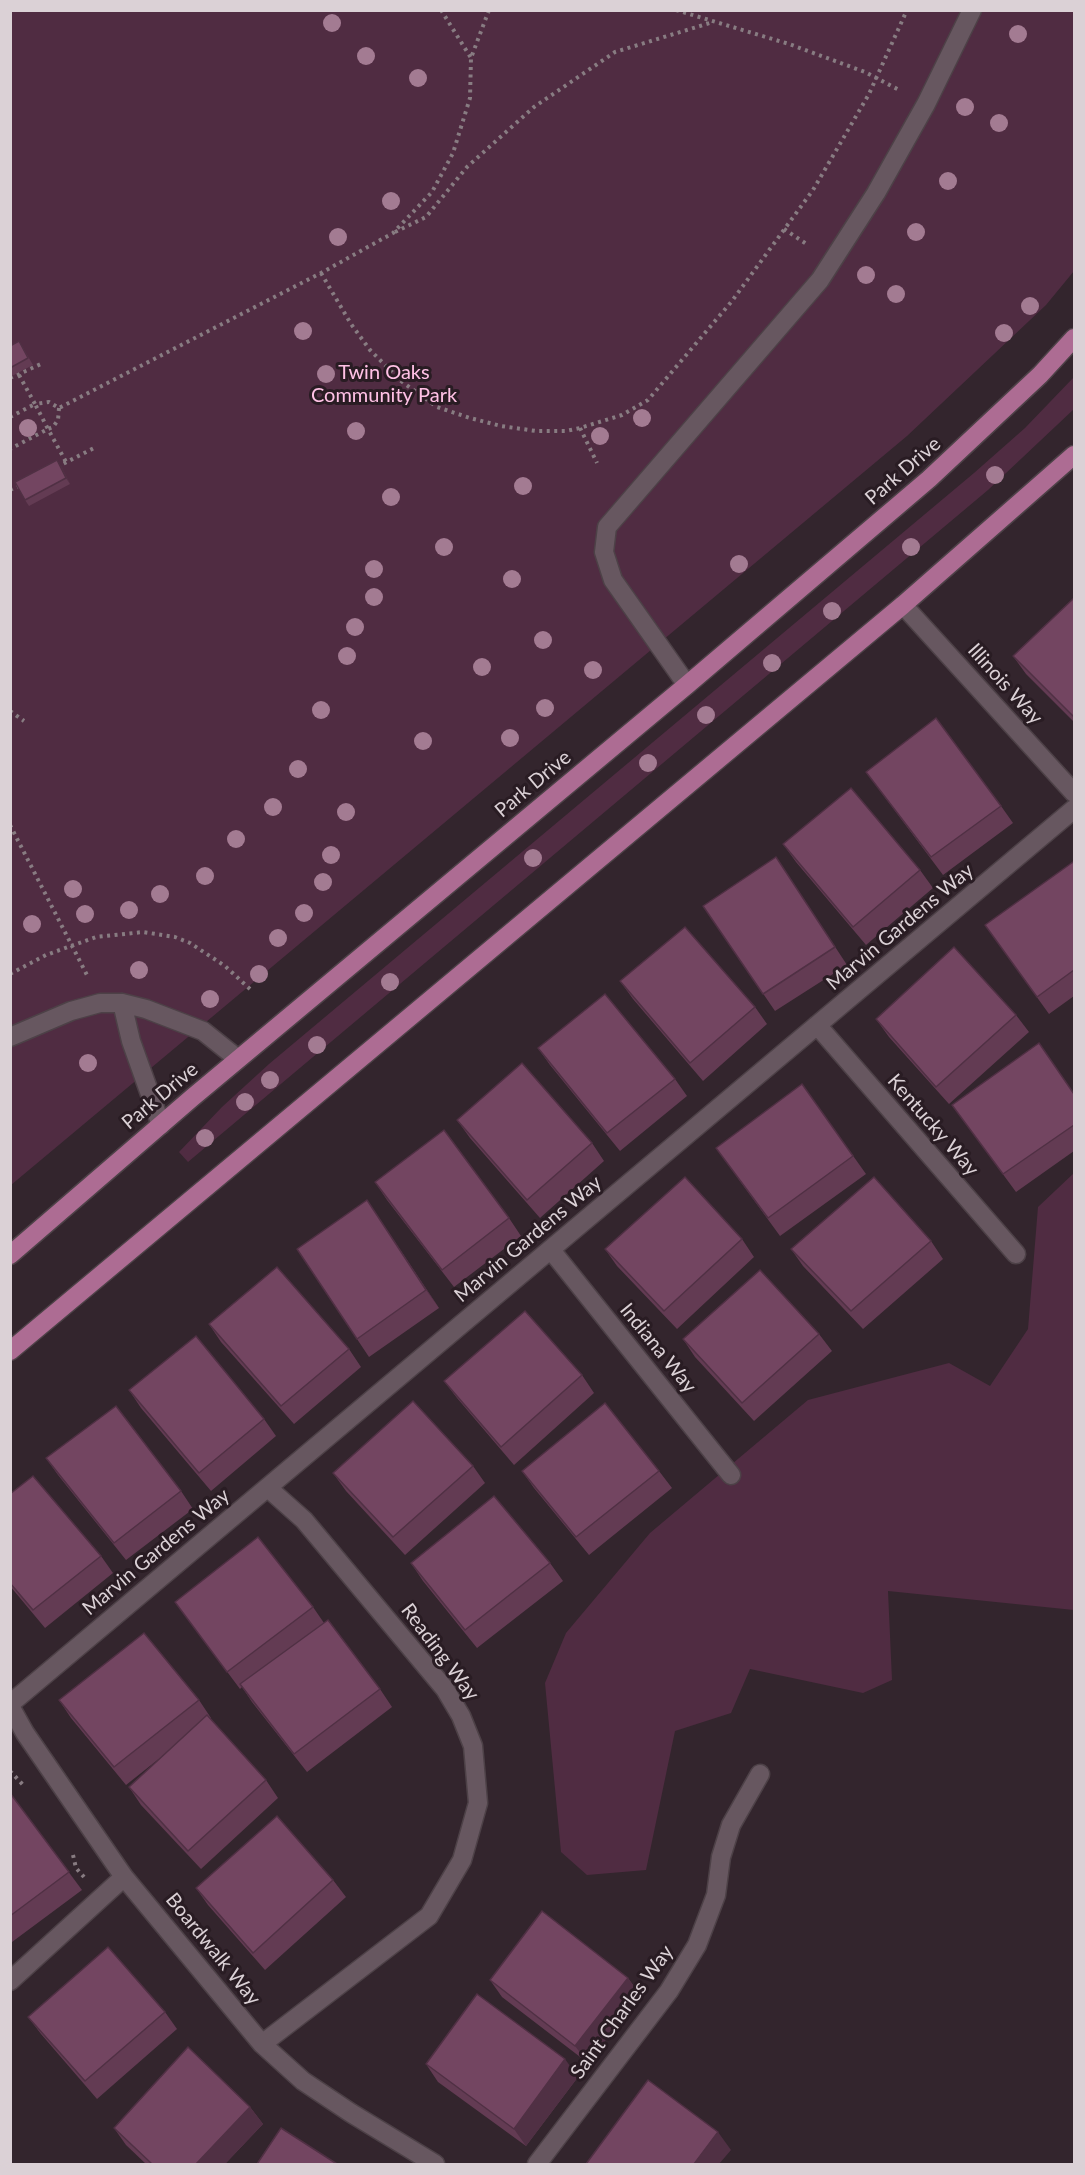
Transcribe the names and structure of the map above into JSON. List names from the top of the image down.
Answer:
{
  "streets": {
    "main road": ["Park Drive"],
    "street": [
      "Illinois Way",
      "Marvin Gardens Way",
      "Kentucky Way",
      "Indiana Way",
      "Reading Way",
      "Boardwalk Way",
      "Saint Charles Way"
    ]
  },
  "crossings": [
    ["Marvin Gardens Way", "Kentucky Way"],
    ["Marvin Gardens Way", "Indiana Way"],
    ["Marvin Gardens Way", "Reading Way"],
    ["Marvin Gardens Way", "Boardwalk Way"],
    ["Reading Way", "Boardwalk Way"]
  ],
  "parks": ["Twin Oaks Community Park"]
}
